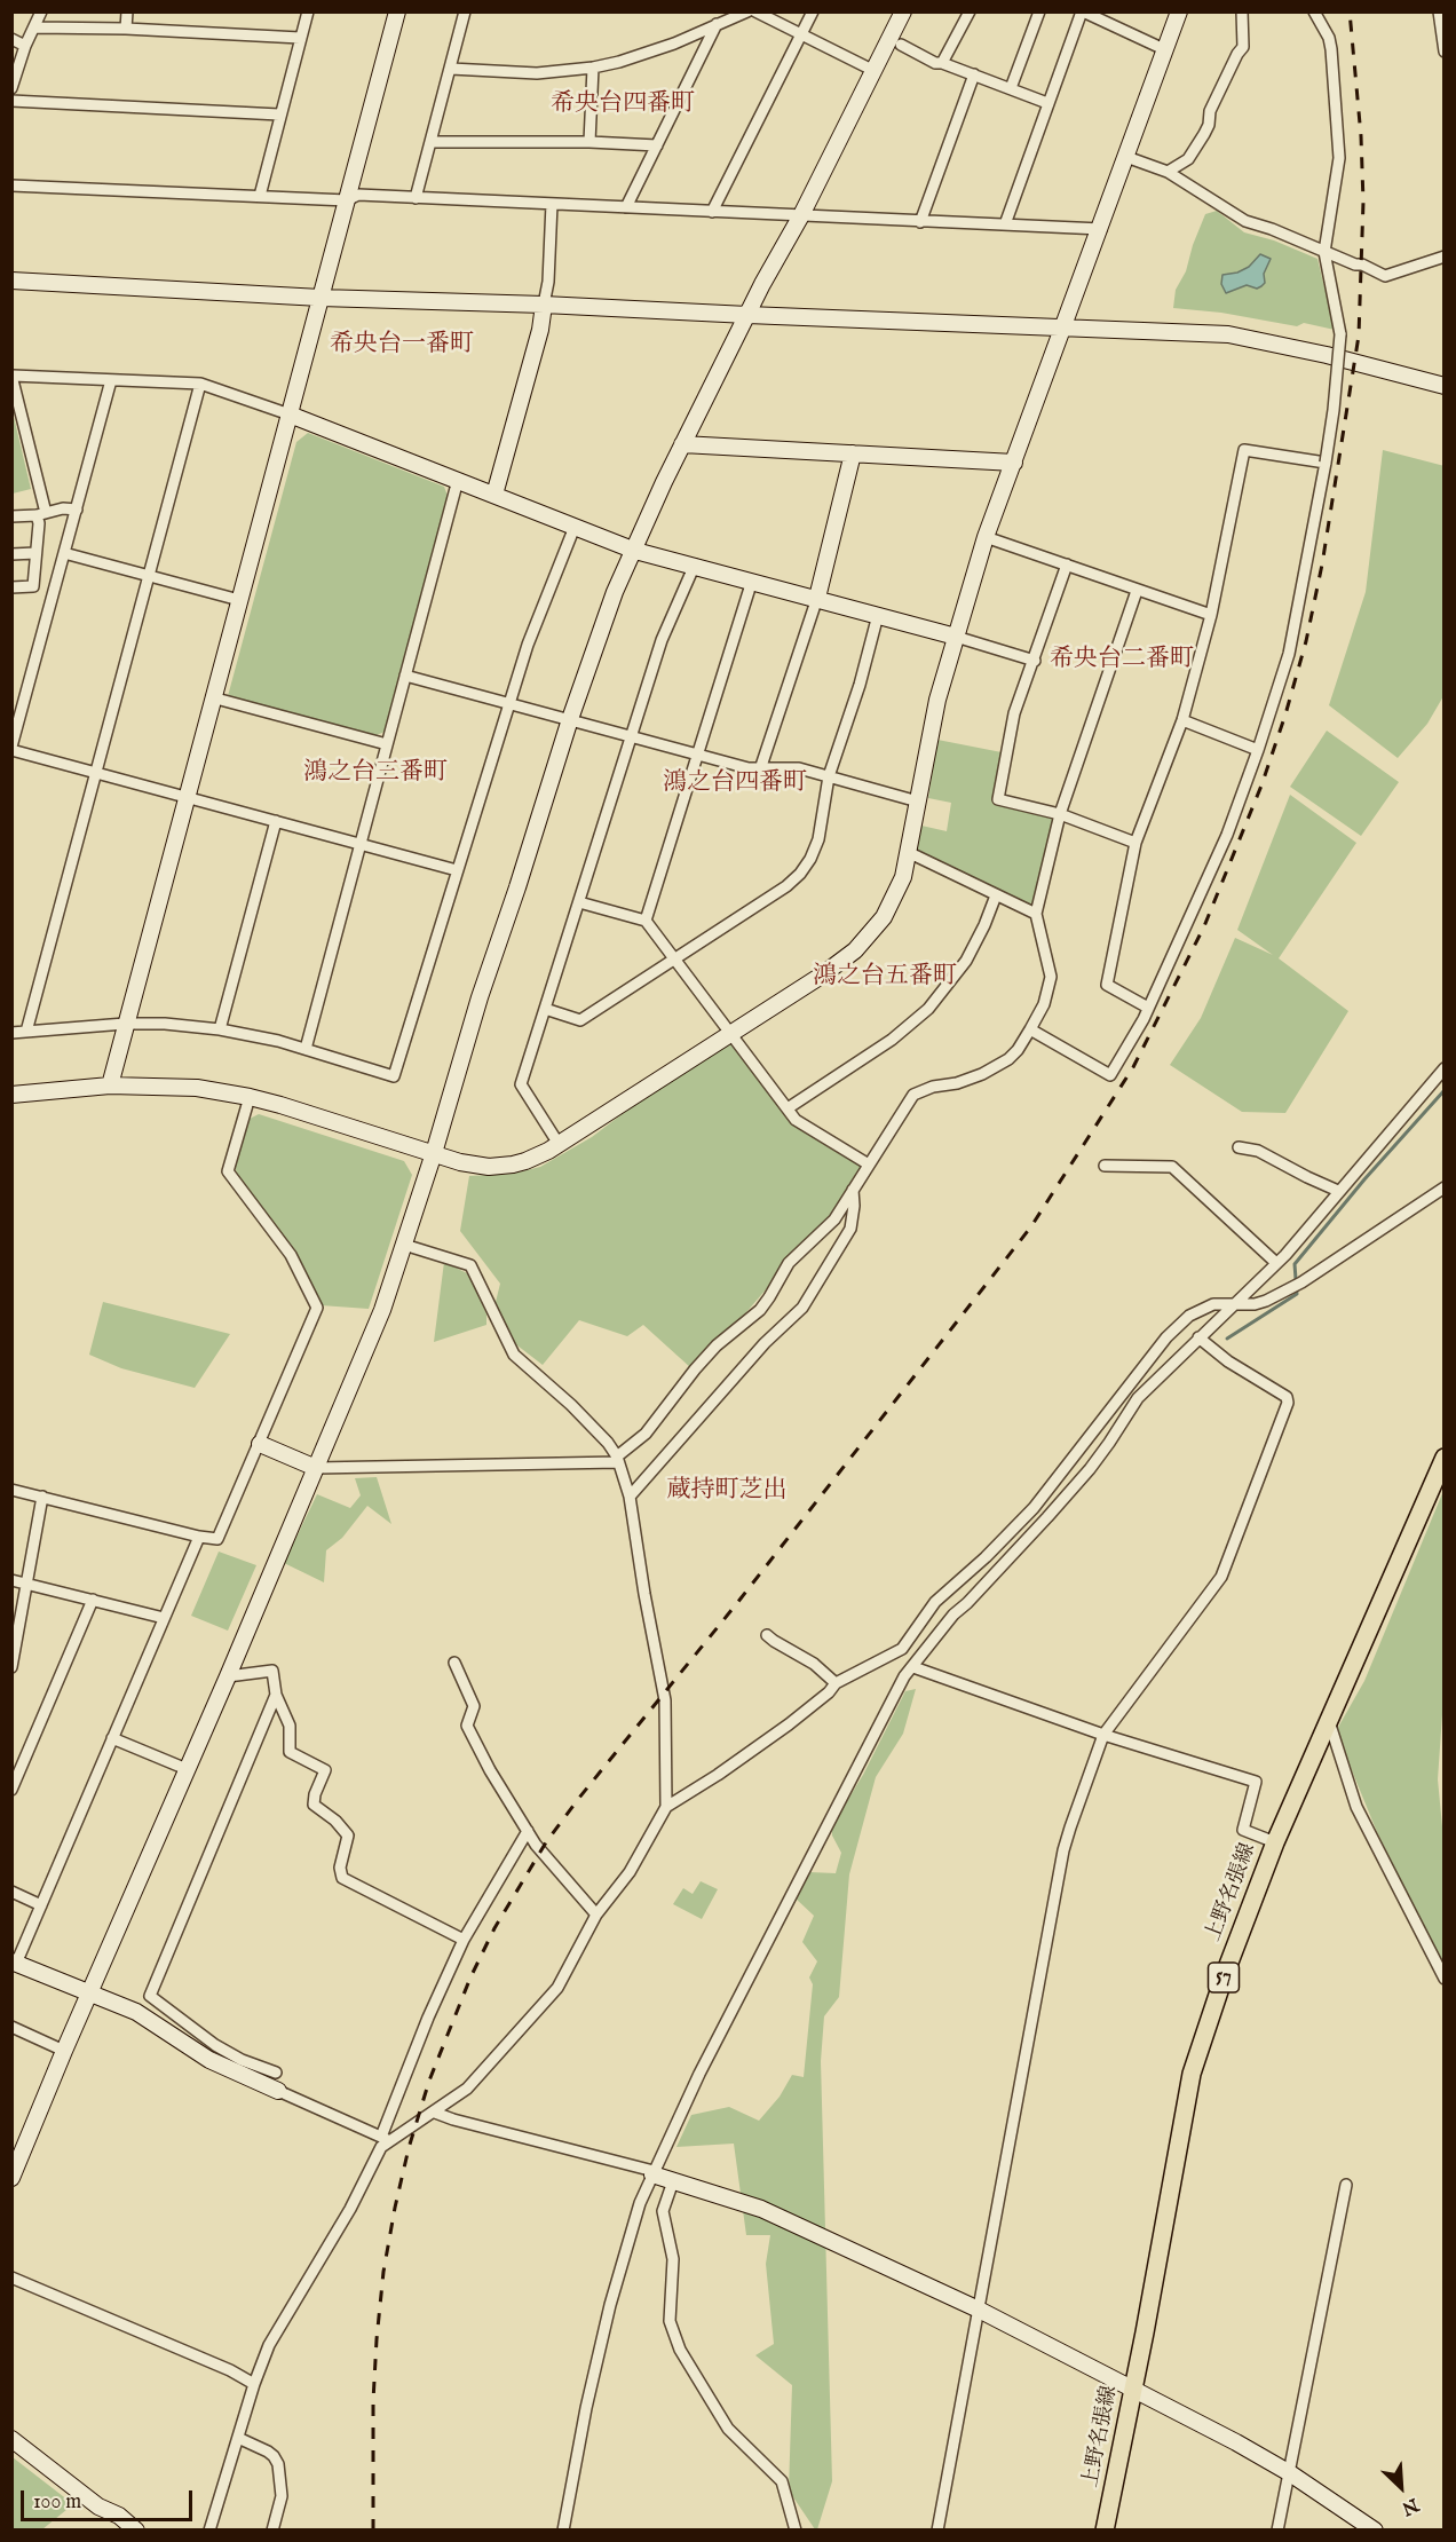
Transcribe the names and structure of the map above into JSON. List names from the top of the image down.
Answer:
{
  "streets": {
    "main road": ["上野名張線", "57"]
  },
  "districts": [
    "希央台四番町",
    "希央台一番町",
    "希央台二番町",
    "鴻之台三番町",
    "鴻之台四番町",
    "鴻之台五番町",
    "蔵持町芝出"
  ],
  "scale_bar": "100 m",
  "north": "bottom right"
}
